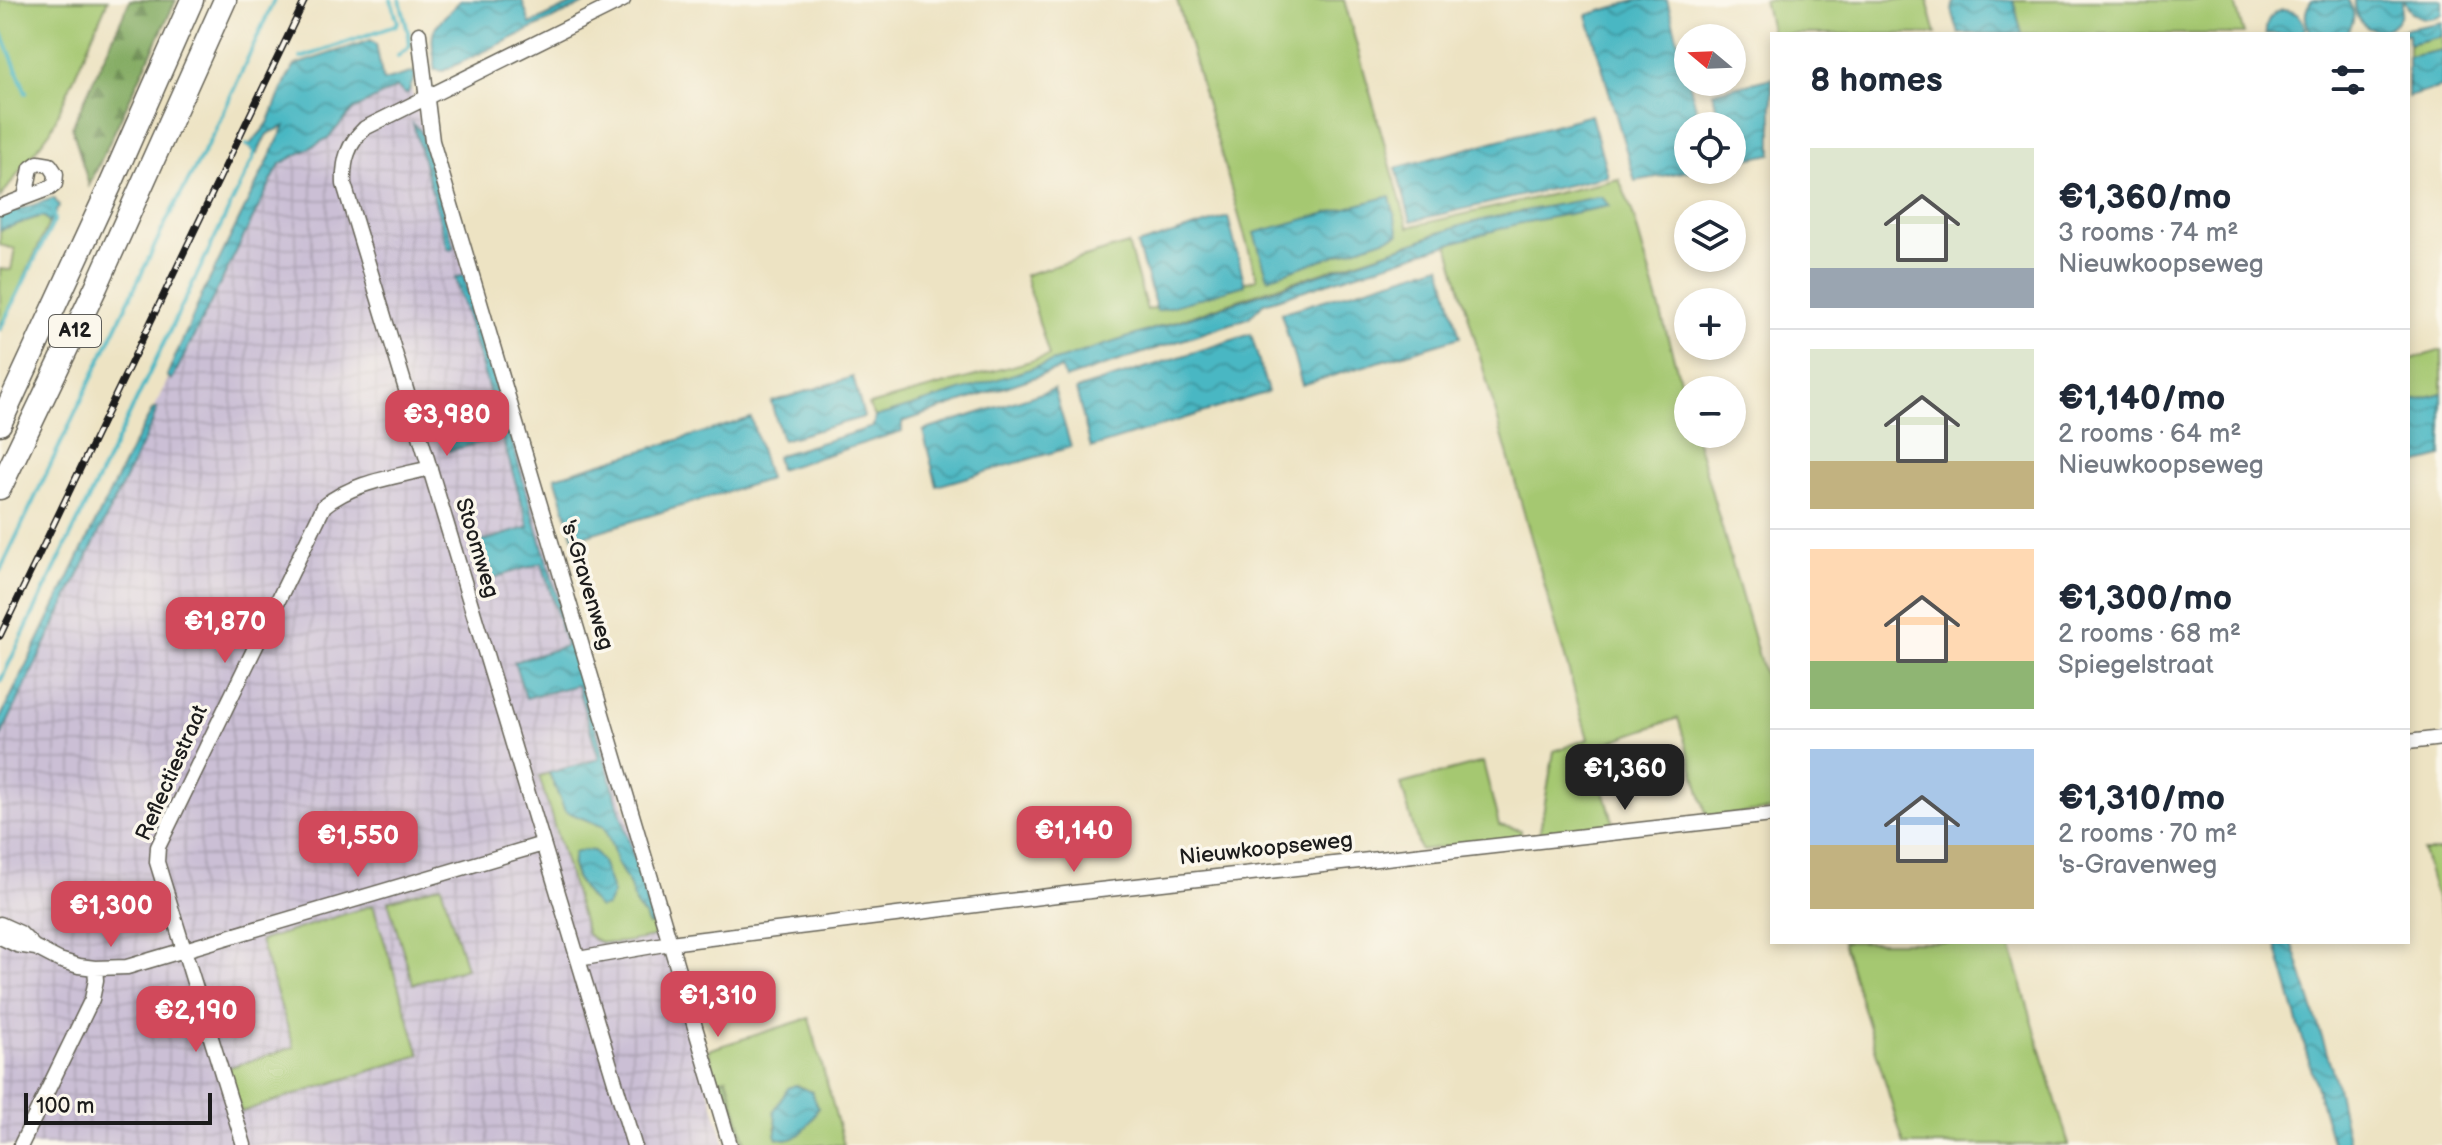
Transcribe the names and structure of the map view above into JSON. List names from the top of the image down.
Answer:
{
  "streets": {
    "highway": ["A12"],
    "street": [
      "Stoomweg",
      "'s-Gravenweg",
      "Reflectiestraat",
      "Nieuwkoopseweg"
    ]
  },
  "crossings": [
    ["Stoomweg", "'s-Gravenweg"],
    ["Stoomweg", "Reflectiestraat"],
    ["'s-Gravenweg", "Nieuwkoopseweg"]
  ],
  "scale_bar": "100 m",
  "north": "left",
  "page": {
    "map_buttons": ["+", "−"],
    "heading": "8 homes",
    "list": [
      {
        "name": "€1,360/mo",
        "note": "3 rooms · 74 m² · Nieuwkoopseweg"
      },
      {
        "name": "€1,140/mo",
        "note": "2 rooms · 64 m² · Nieuwkoopseweg"
      },
      {
        "name": "€1,300/mo",
        "note": "2 rooms · 68 m² · Spiegelstraat"
      },
      {
        "name": "€1,310/mo",
        "note": "2 rooms · 70 m² · 's-Gravenweg"
      }
    ],
    "price": [
      "€3,980",
      "€1,870",
      "€1,360",
      "€1,140",
      "€1,550",
      "€1,300",
      "€1,310",
      "€2,190"
    ],
    "scale": "100 m"
  }
}
